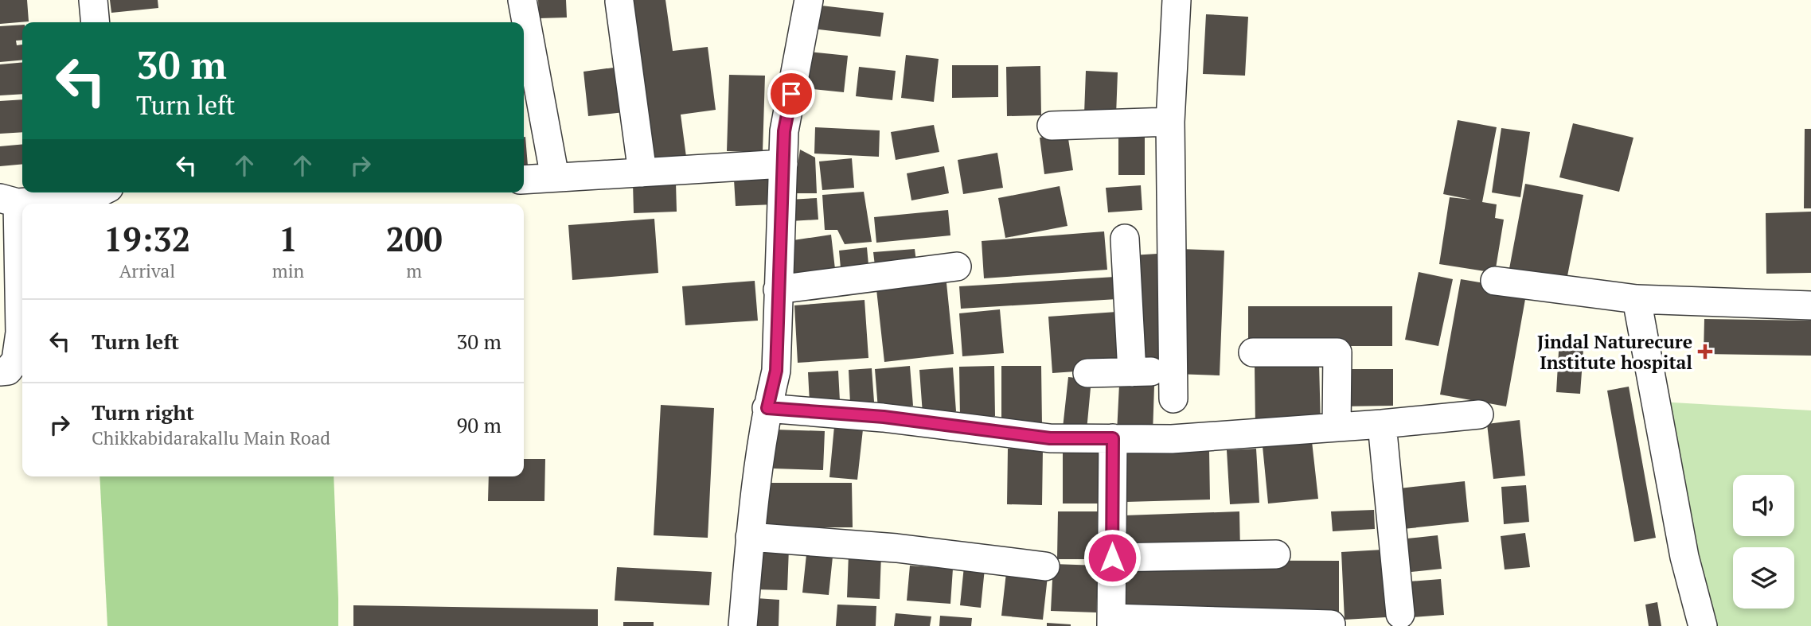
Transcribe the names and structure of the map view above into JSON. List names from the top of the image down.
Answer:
{
  "places": {
    "health": ["Jindal Naturecure Institute hospital"]
  },
  "page": {
    "turn": ["30 m", "Turn left"],
    "eta": [
      "19:32",
      "Arrival",
      "1",
      "min",
      "200",
      "m"
    ],
    "list": [
      {
        "name": "Turn left",
        "value": "30 m"
      },
      {
        "name": "Turn right",
        "note": "Chikkabidarakallu Main Road",
        "value": "90 m"
      }
    ]
  }
}
